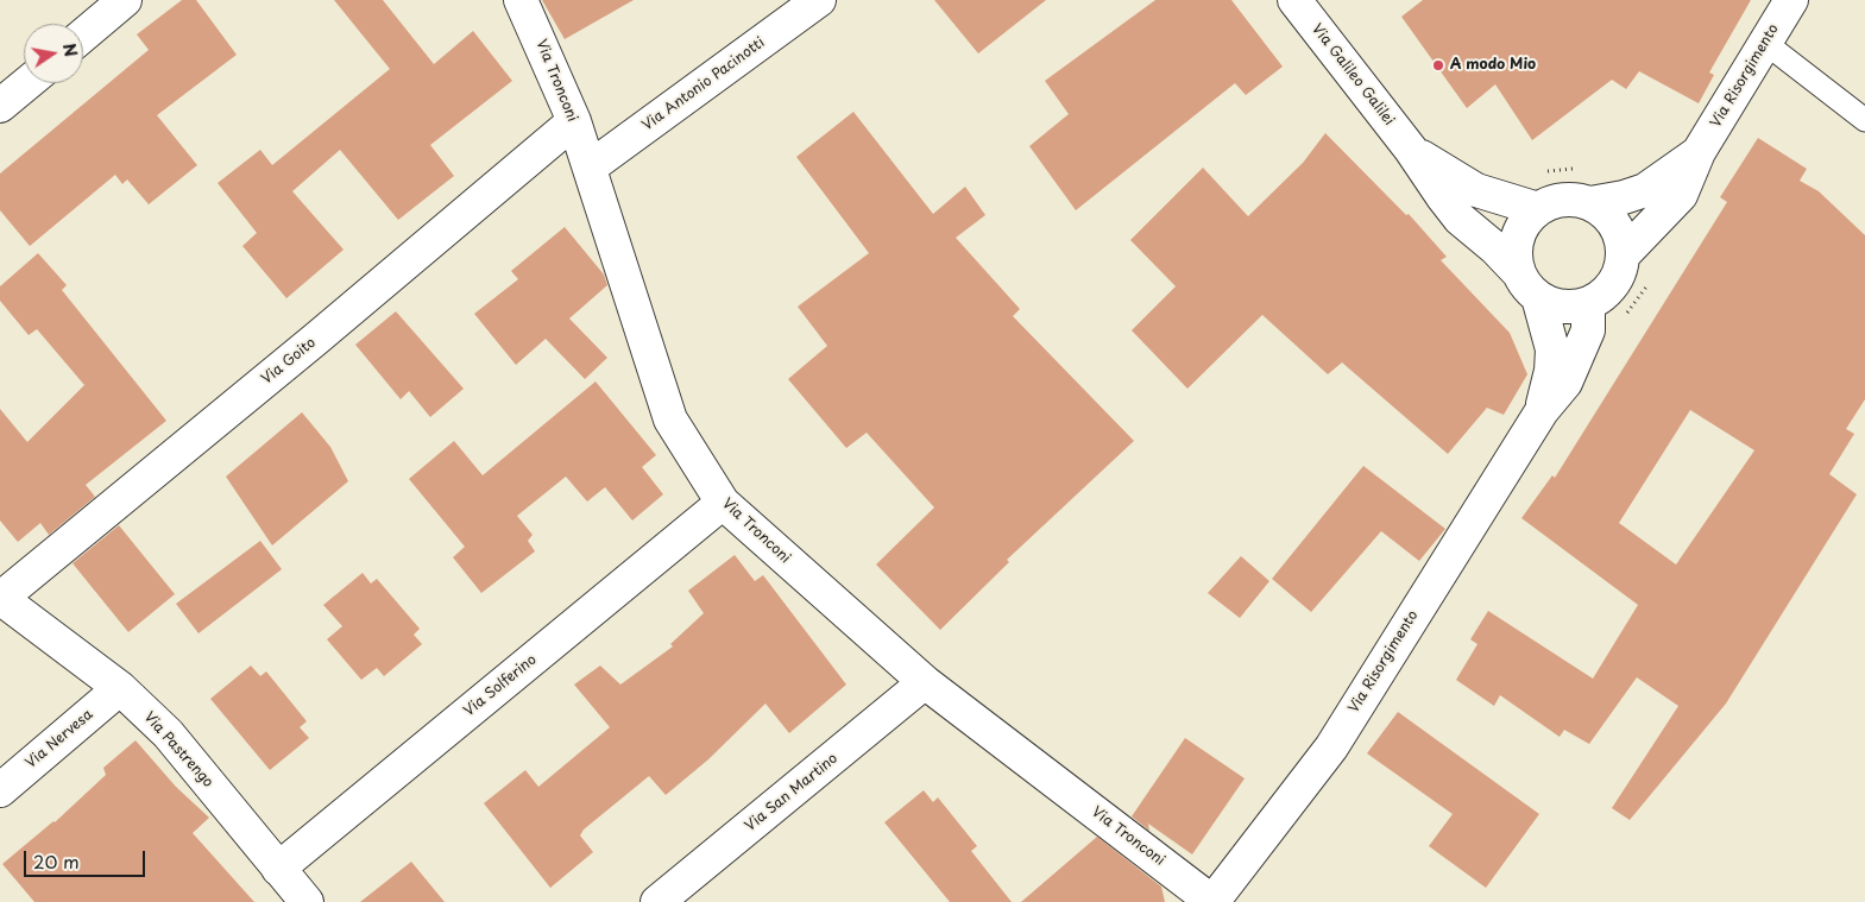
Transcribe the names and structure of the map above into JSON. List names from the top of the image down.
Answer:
{
  "streets": {
    "street": [
      "Via Galileo Galilei",
      "Via Risorgimento",
      "Via Tronconi",
      "Via Antonio Pacinotti",
      "Via Goito",
      "Via Solferino",
      "Via Nervesa",
      "Via Pastrengo",
      "Via San Martino"
    ]
  },
  "crossings": [
    ["Via Galileo Galilei", "Via Risorgimento"],
    ["Via Risorgimento", "Via Tronconi"],
    ["Via Tronconi", "Via Antonio Pacinotti"],
    ["Via Tronconi", "Via Goito"],
    ["Via Tronconi", "Via Solferino"],
    ["Via Tronconi", "Via San Martino"],
    ["Via Goito", "Via Pastrengo"],
    ["Via Solferino", "Via Pastrengo"],
    ["Via Nervesa", "Via Pastrengo"]
  ],
  "places": ["A modo Mio"],
  "scale_bar": "20 m",
  "north": "right"
}
